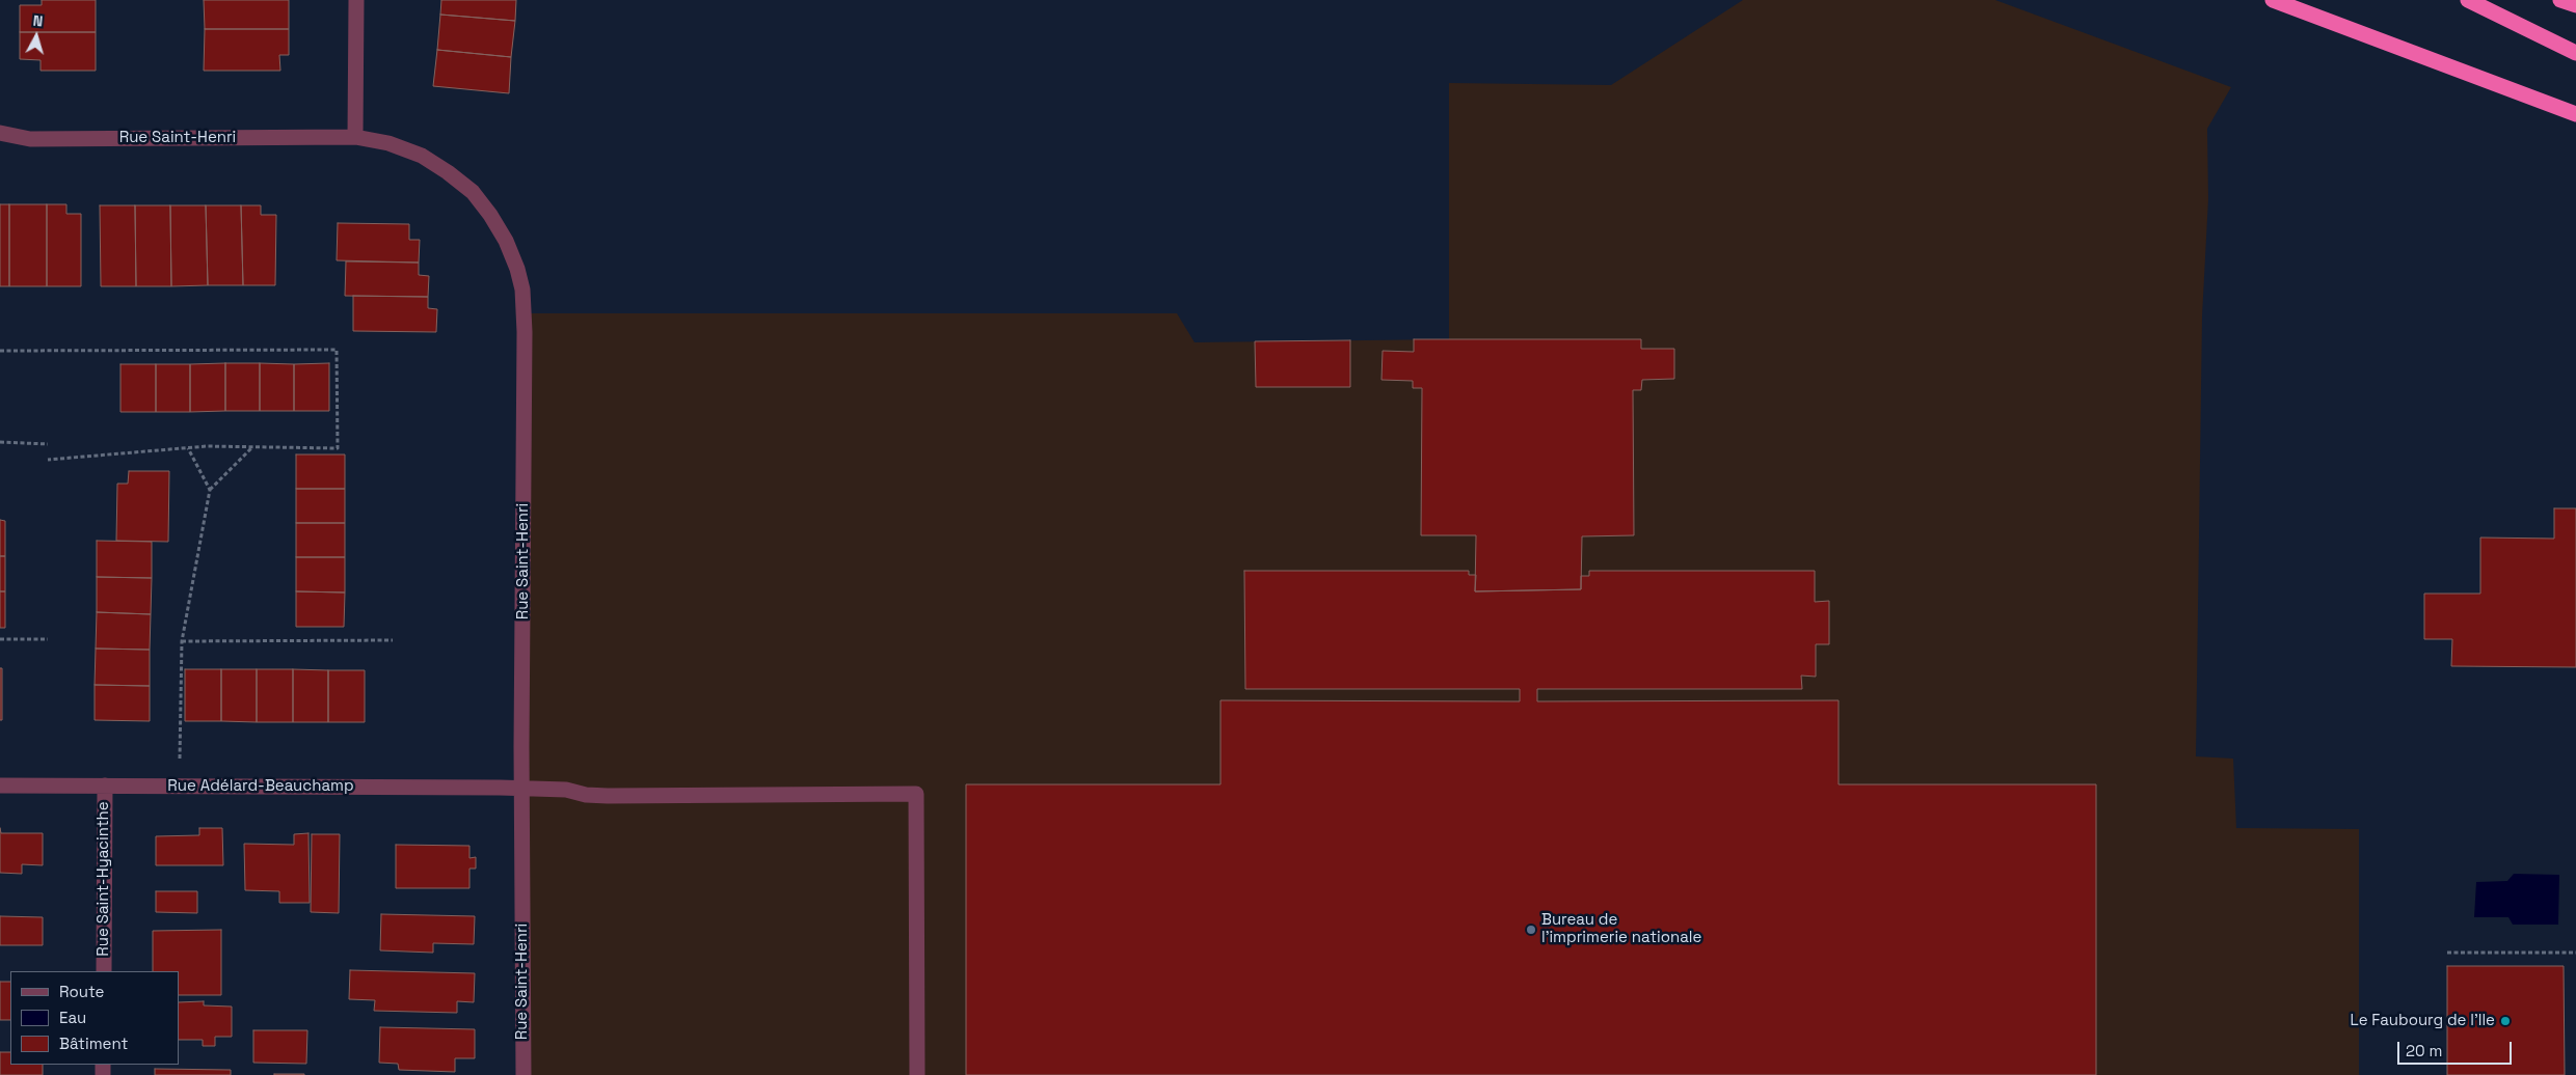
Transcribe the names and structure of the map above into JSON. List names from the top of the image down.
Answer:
{
  "streets": {
    "street": ["Rue Saint-Henri", "Rue Adélard-Beauchamp", "Rue Saint-Hyacinthe"]
  },
  "crossings": [
    ["Rue Saint-Henri", "Rue Adélard-Beauchamp"],
    ["Rue Adélard-Beauchamp", "Rue Saint-Hyacinthe"]
  ],
  "places": ["Bureau de l'imprimerie nationale", "Le Faubourg de l'Ile"],
  "legend": ["Route", "Eau", "Bâtiment"],
  "scale_bar": "20 m",
  "north": "top"
}
